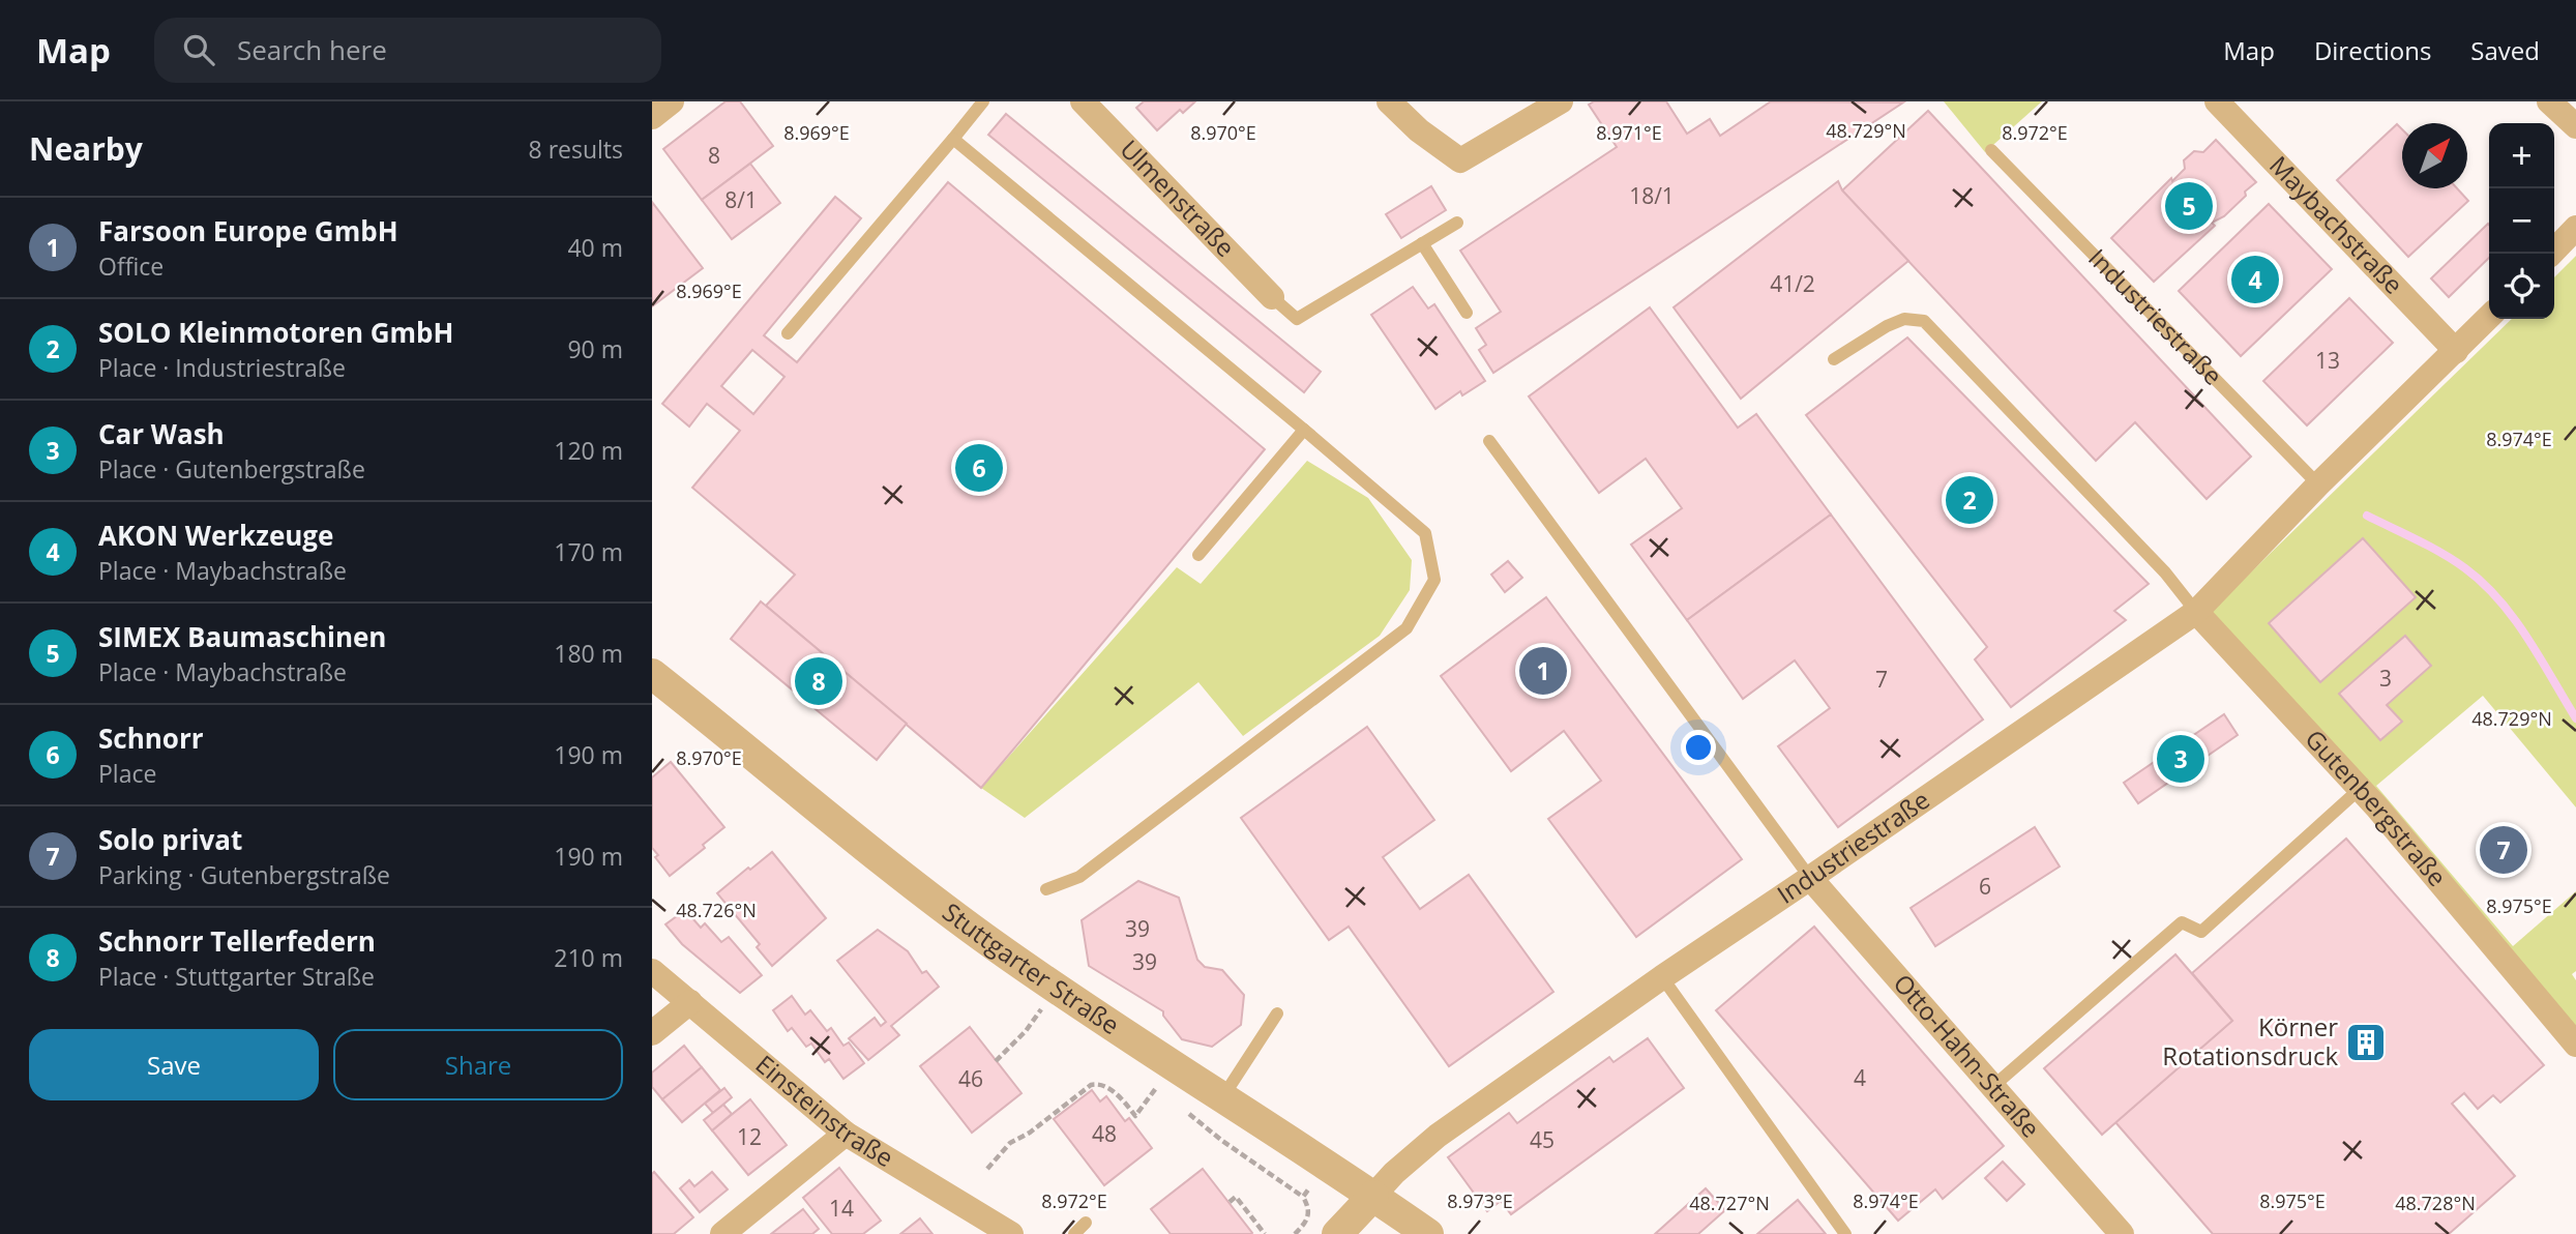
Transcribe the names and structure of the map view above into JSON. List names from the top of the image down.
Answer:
{
  "streets": {
    "street": [
      "Ulmenstraße",
      "Maybachstraße",
      "Industriestraße",
      "Gutenbergstraße",
      "Stuttgarter Straße",
      "Otto-Hahn-Straße",
      "Einsteinstraße"
    ]
  },
  "crossings": [
    ["Maybachstraße", "Industriestraße"],
    ["Industriestraße", "Gutenbergstraße"],
    ["Industriestraße", "Stuttgarter Straße"],
    ["Industriestraße", "Otto-Hahn-Straße"]
  ],
  "places": {
    "building": ["Körner Rotationsdruck"]
  },
  "house_numbers": [
    "8",
    "18/1",
    "8/1",
    "41/2",
    "13",
    "3",
    "7",
    "6",
    "39",
    "39",
    "4",
    "46",
    "48",
    "12",
    "45",
    "14"
  ],
  "north": "top right",
  "page": {
    "header": "Map",
    "search": "Search here",
    "nav": ["Map", "Directions", "Saved"],
    "heading": ["Nearby", "8 results"],
    "map_buttons": ["+", "−"],
    "pins": [
      "5",
      "4",
      "6",
      "2",
      "1",
      "8",
      "3",
      "7"
    ],
    "list": [
      {
        "mark": "1",
        "name": "Farsoon Europe GmbH",
        "note": "Office",
        "value": "40 m"
      },
      {
        "mark": "2",
        "name": "SOLO Kleinmotoren GmbH",
        "note": "Place · Industriestraße",
        "value": "90 m"
      },
      {
        "mark": "3",
        "name": "Car Wash",
        "note": "Place · Gutenbergstraße",
        "value": "120 m"
      },
      {
        "mark": "4",
        "name": "AKON Werkzeuge",
        "note": "Place · Maybachstraße",
        "value": "170 m"
      },
      {
        "mark": "5",
        "name": "SIMEX Baumaschinen",
        "note": "Place · Maybachstraße",
        "value": "180 m"
      },
      {
        "mark": "6",
        "name": "Schnorr",
        "note": "Place",
        "value": "190 m"
      },
      {
        "mark": "7",
        "name": "Solo privat",
        "note": "Parking · Gutenbergstraße",
        "value": "190 m"
      },
      {
        "mark": "8",
        "name": "Schnorr Tellerfedern",
        "note": "Place · Stuttgarter Straße",
        "value": "210 m"
      }
    ],
    "buttons": ["Save", "Share"]
  },
  "coordinates": [
    "48.729°N",
    "8.969°E",
    "8.970°E",
    "8.971°E",
    "8.972°E",
    "8.974°E",
    "8.975°E",
    "48.726°N",
    "8.973°E",
    "48.727°N",
    "48.728°N"
  ]
}
